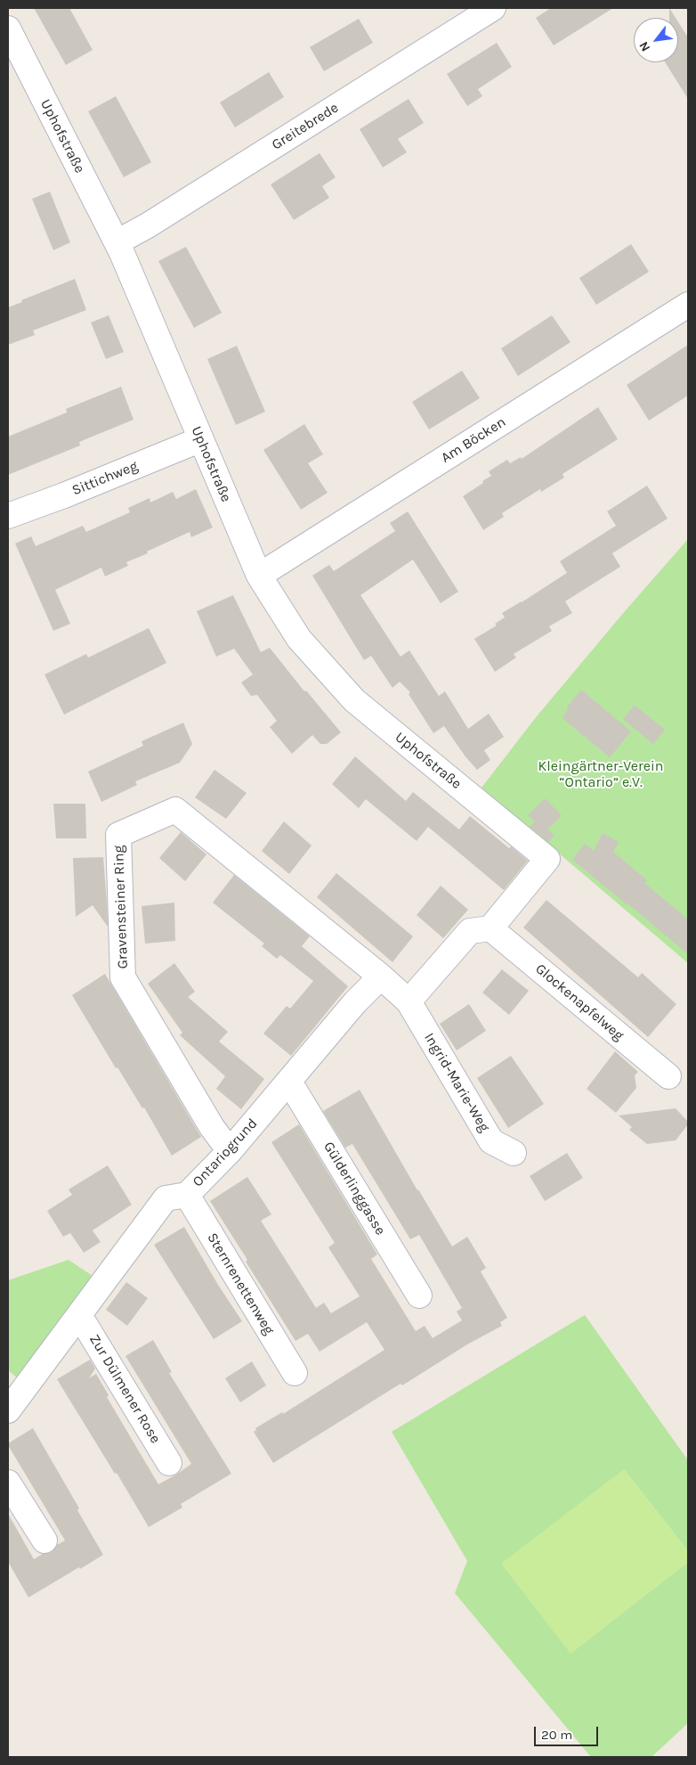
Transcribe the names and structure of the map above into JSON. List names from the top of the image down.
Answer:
{
  "streets": {
    "street": [
      "Greitebrede",
      "Uphofstraße",
      "Am Böcken",
      "Sittichweg",
      "Gravensteiner Ring",
      "Glockenapfelweg",
      "Ingrid-Marie-Weg",
      "Ontariogrund",
      "Gülderlinggasse",
      "Sternrenettenweg",
      "Zur Dülmener Rose"
    ]
  },
  "crossings": [
    ["Greitebrede", "Uphofstraße"],
    ["Uphofstraße", "Am Böcken"],
    ["Uphofstraße", "Sittichweg"],
    ["Uphofstraße", "Glockenapfelweg"],
    ["Gravensteiner Ring", "Ingrid-Marie-Weg"],
    ["Gravensteiner Ring", "Ontariogrund"],
    ["Ontariogrund", "Gülderlinggasse"],
    ["Ontariogrund", "Sternrenettenweg"],
    ["Ontariogrund", "Zur Dülmener Rose"]
  ],
  "parks": ["Kleingärtner-Verein “Ontario” e.V."],
  "scale_bar": "20 m",
  "north": "bottom left"
}
